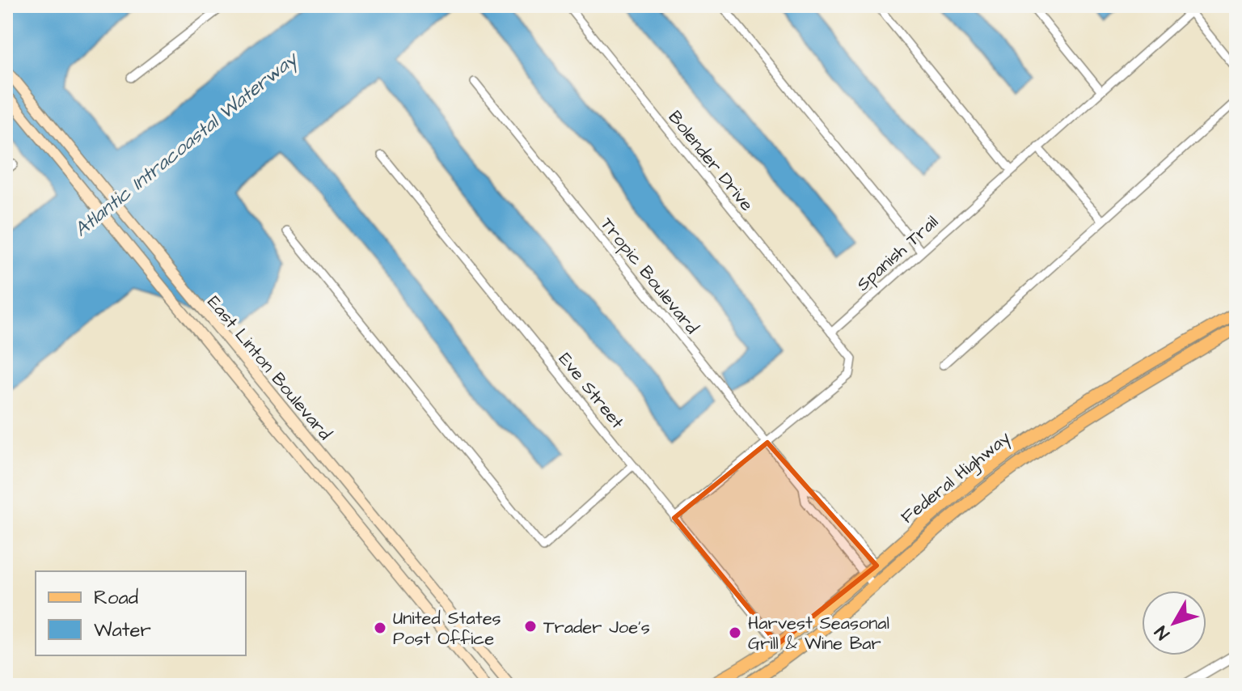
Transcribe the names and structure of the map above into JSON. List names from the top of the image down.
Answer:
{
  "streets": {
    "main road": ["East Linton Boulevard", "Federal Highway"],
    "street": [
      "Bolender Drive",
      "Spanish Trail",
      "Tropic Boulevard",
      "Eve Street"
    ]
  },
  "crossings": [
    ["Bolender Drive", "Spanish Trail"],
    ["Tropic Boulevard", "Federal Highway"],
    ["Eve Street", "Federal Highway"]
  ],
  "water": ["Atlantic Intracoastal Waterway"],
  "places": ["Trader Joe's", "United States Post Office", "Harvest Seasonal Grill & Wine Bar"],
  "legend": ["Road", "Water"],
  "north": "bottom left"
}
